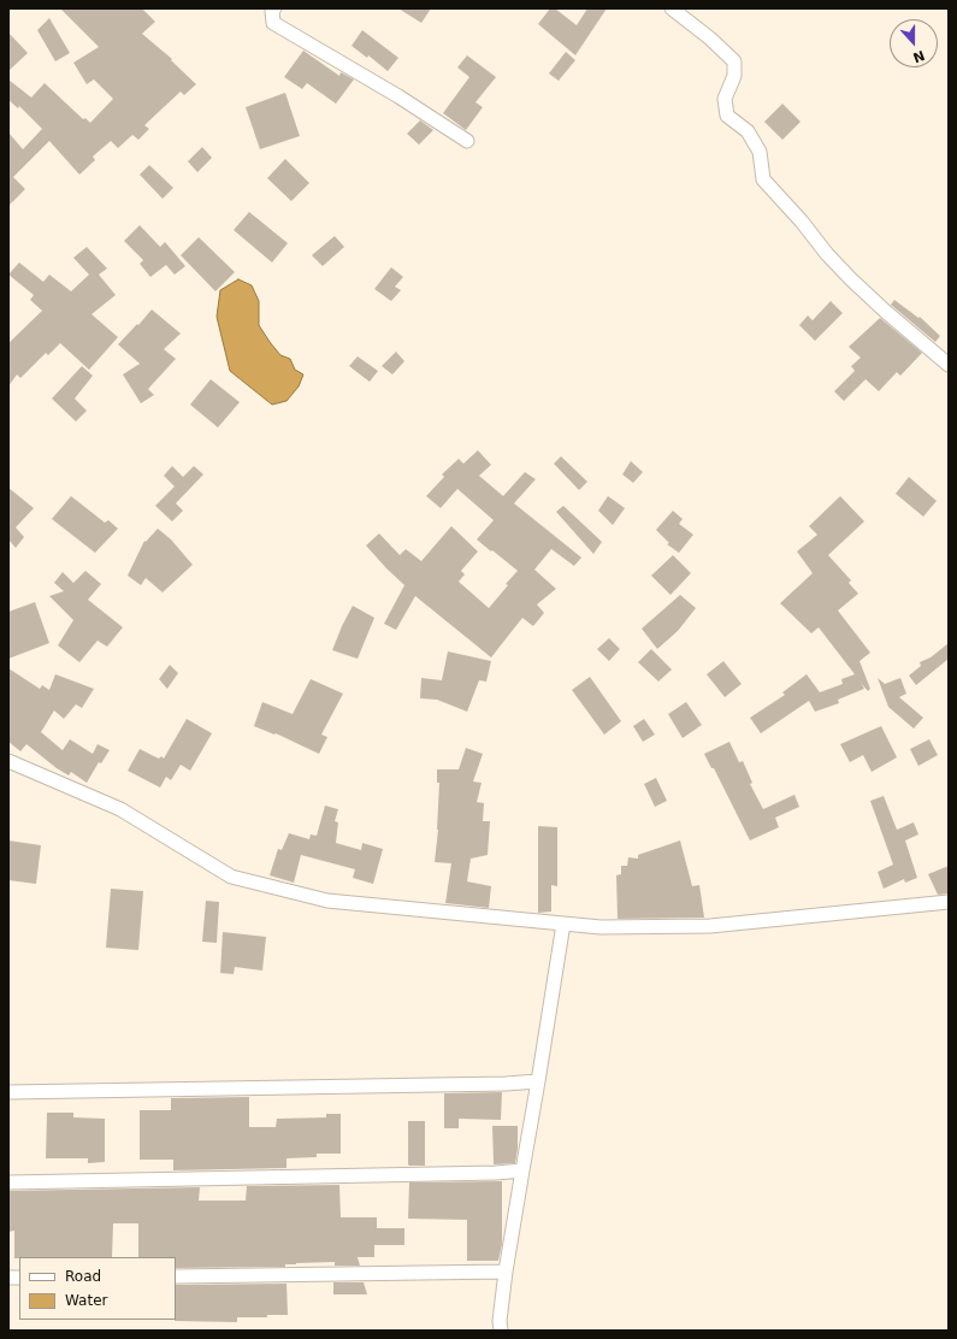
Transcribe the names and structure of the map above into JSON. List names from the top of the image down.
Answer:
{
  "legend": ["Road", "Water"],
  "north": "bottom"
}
